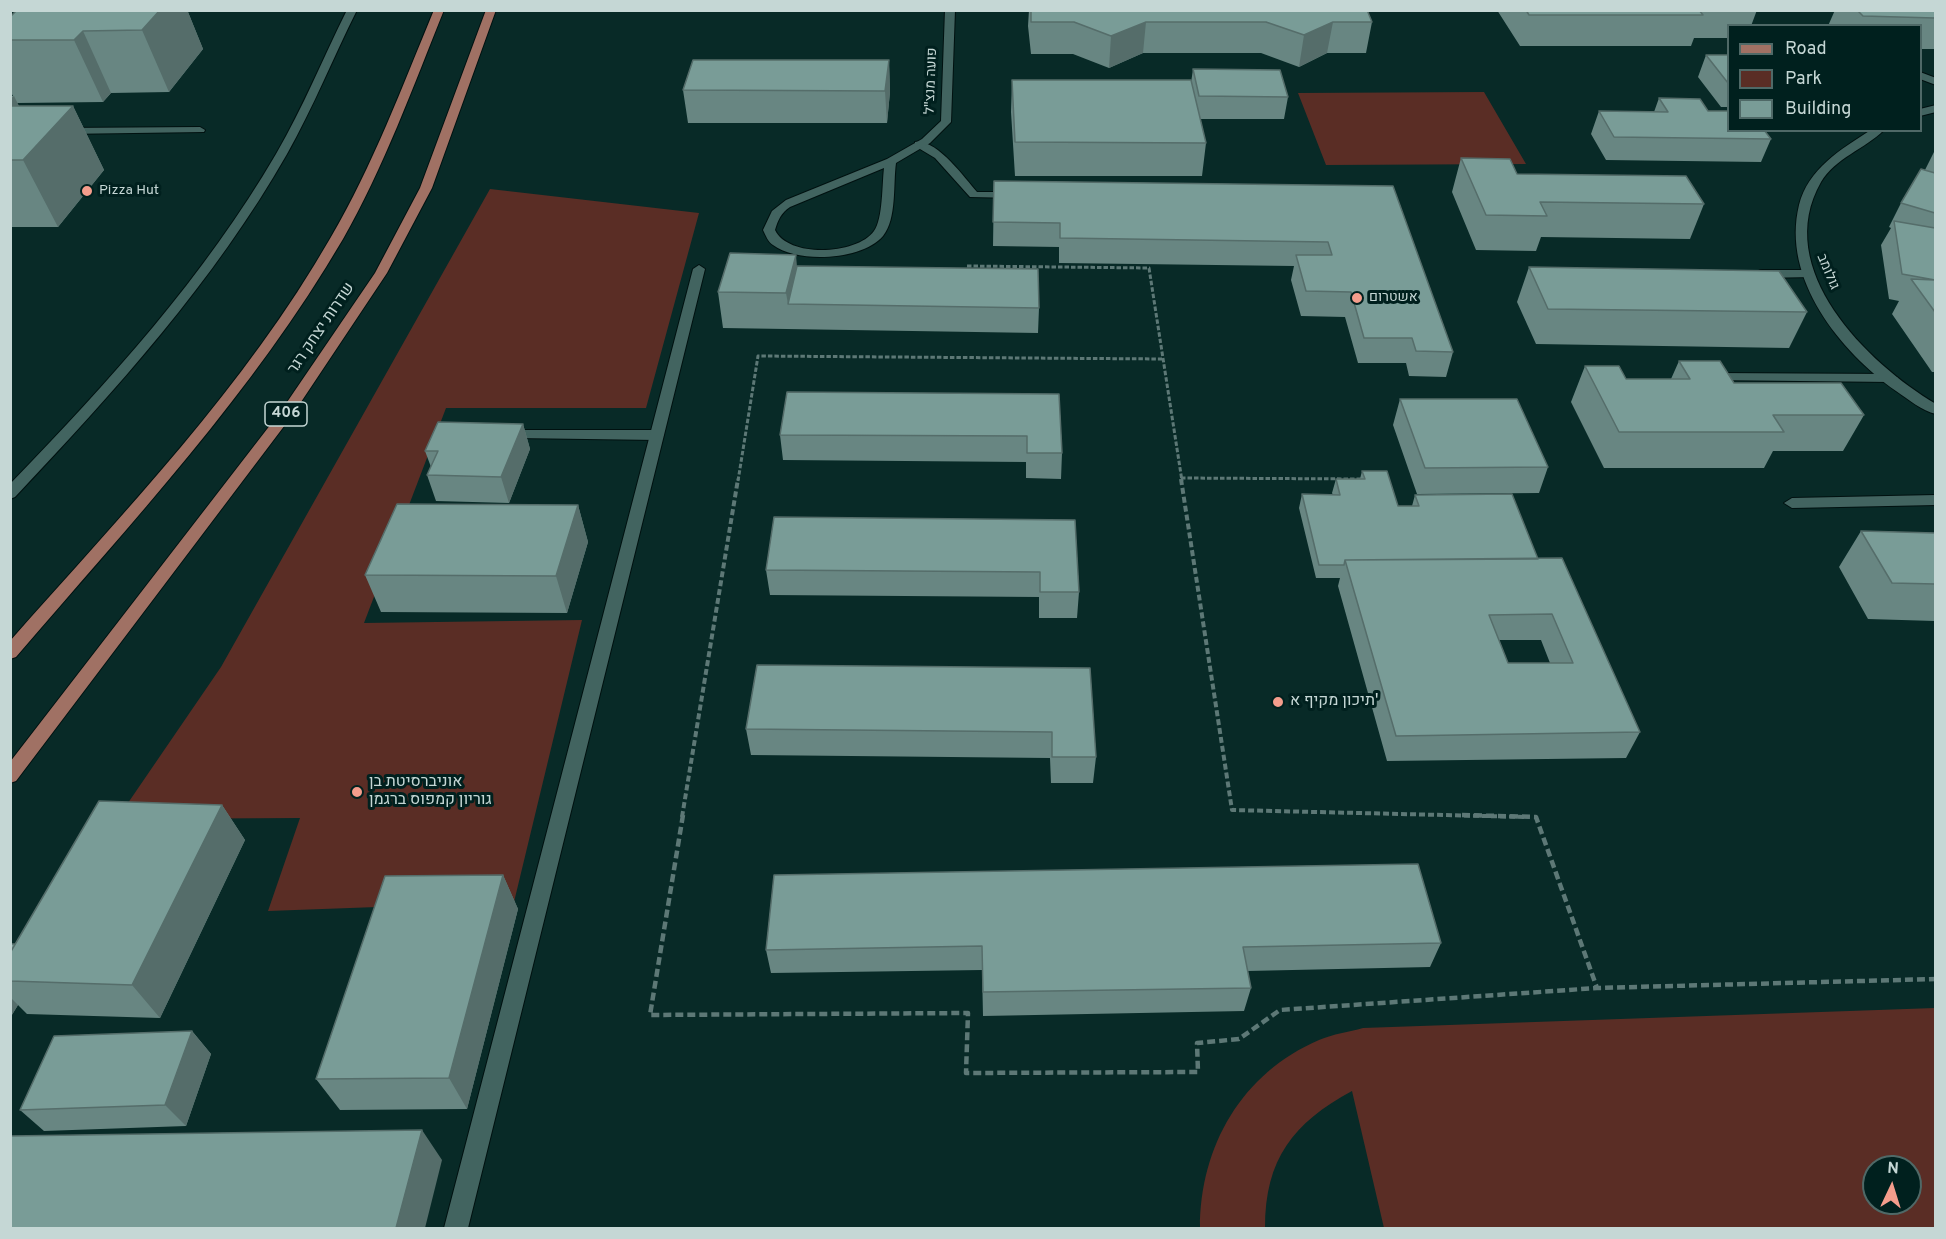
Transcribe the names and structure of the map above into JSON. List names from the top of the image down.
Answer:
{
  "streets": {
    "main road": ["שדרות יצחק רגר", "406"],
    "street": ["פועה מנצ\"ל", "גולומב"]
  },
  "places": [
    "Pizza Hut",
    "אשטרום",
    "תיכון מקיף א'",
    "אוניברסיטת בן גוריון קמפוס ברגמן"
  ],
  "legend": ["Road", "Park", "Building"],
  "north": "top"
}
